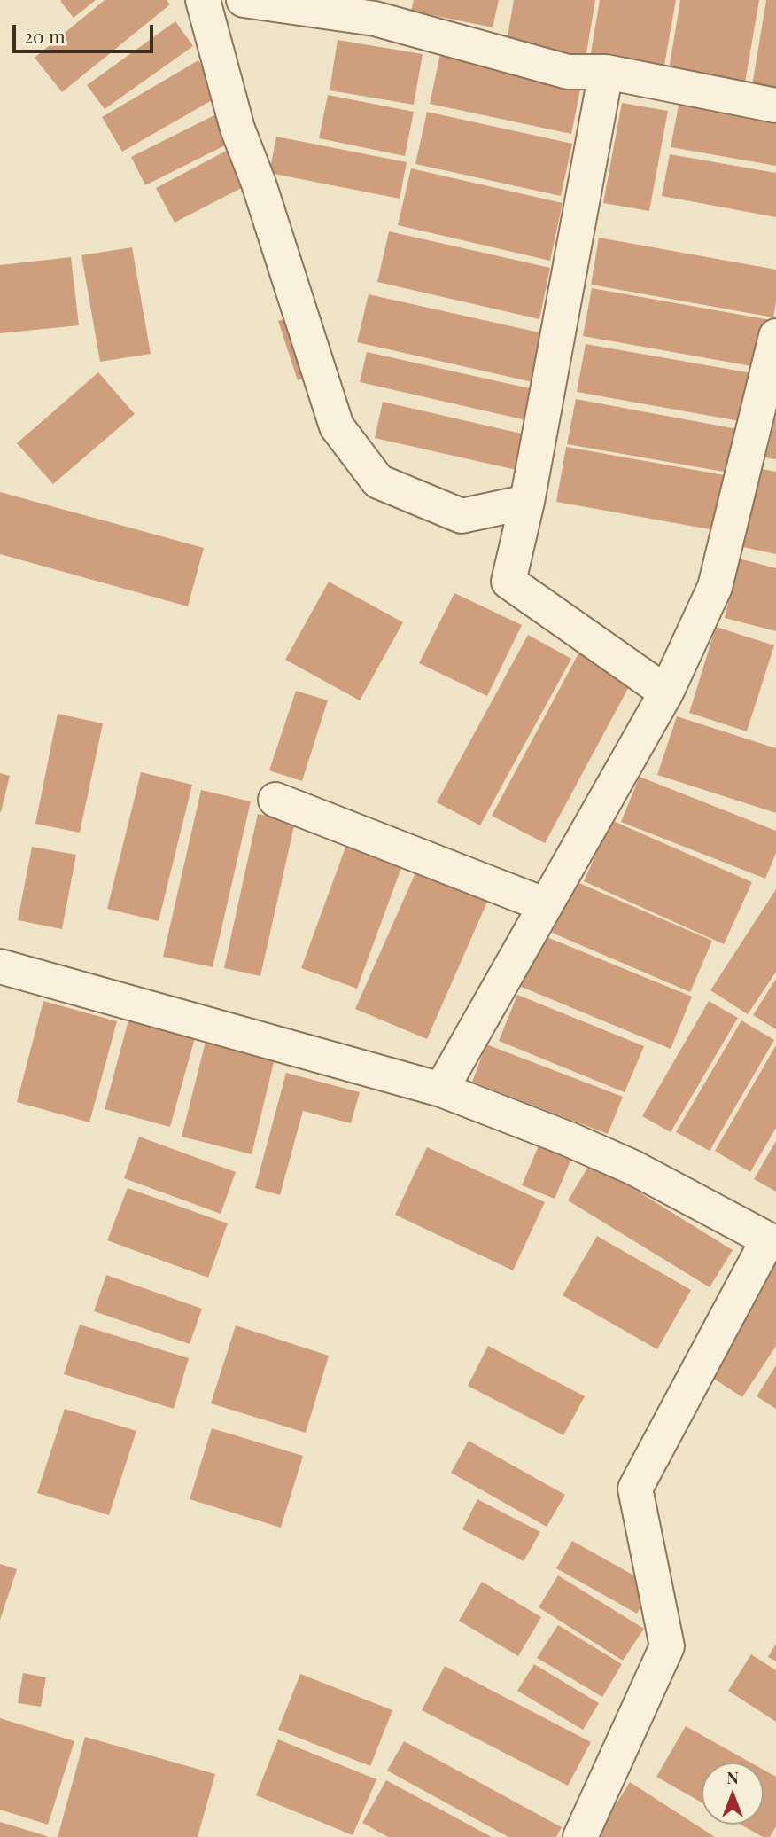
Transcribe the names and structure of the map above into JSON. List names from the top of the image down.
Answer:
{
  "scale_bar": "20 m",
  "north": "top"
}
